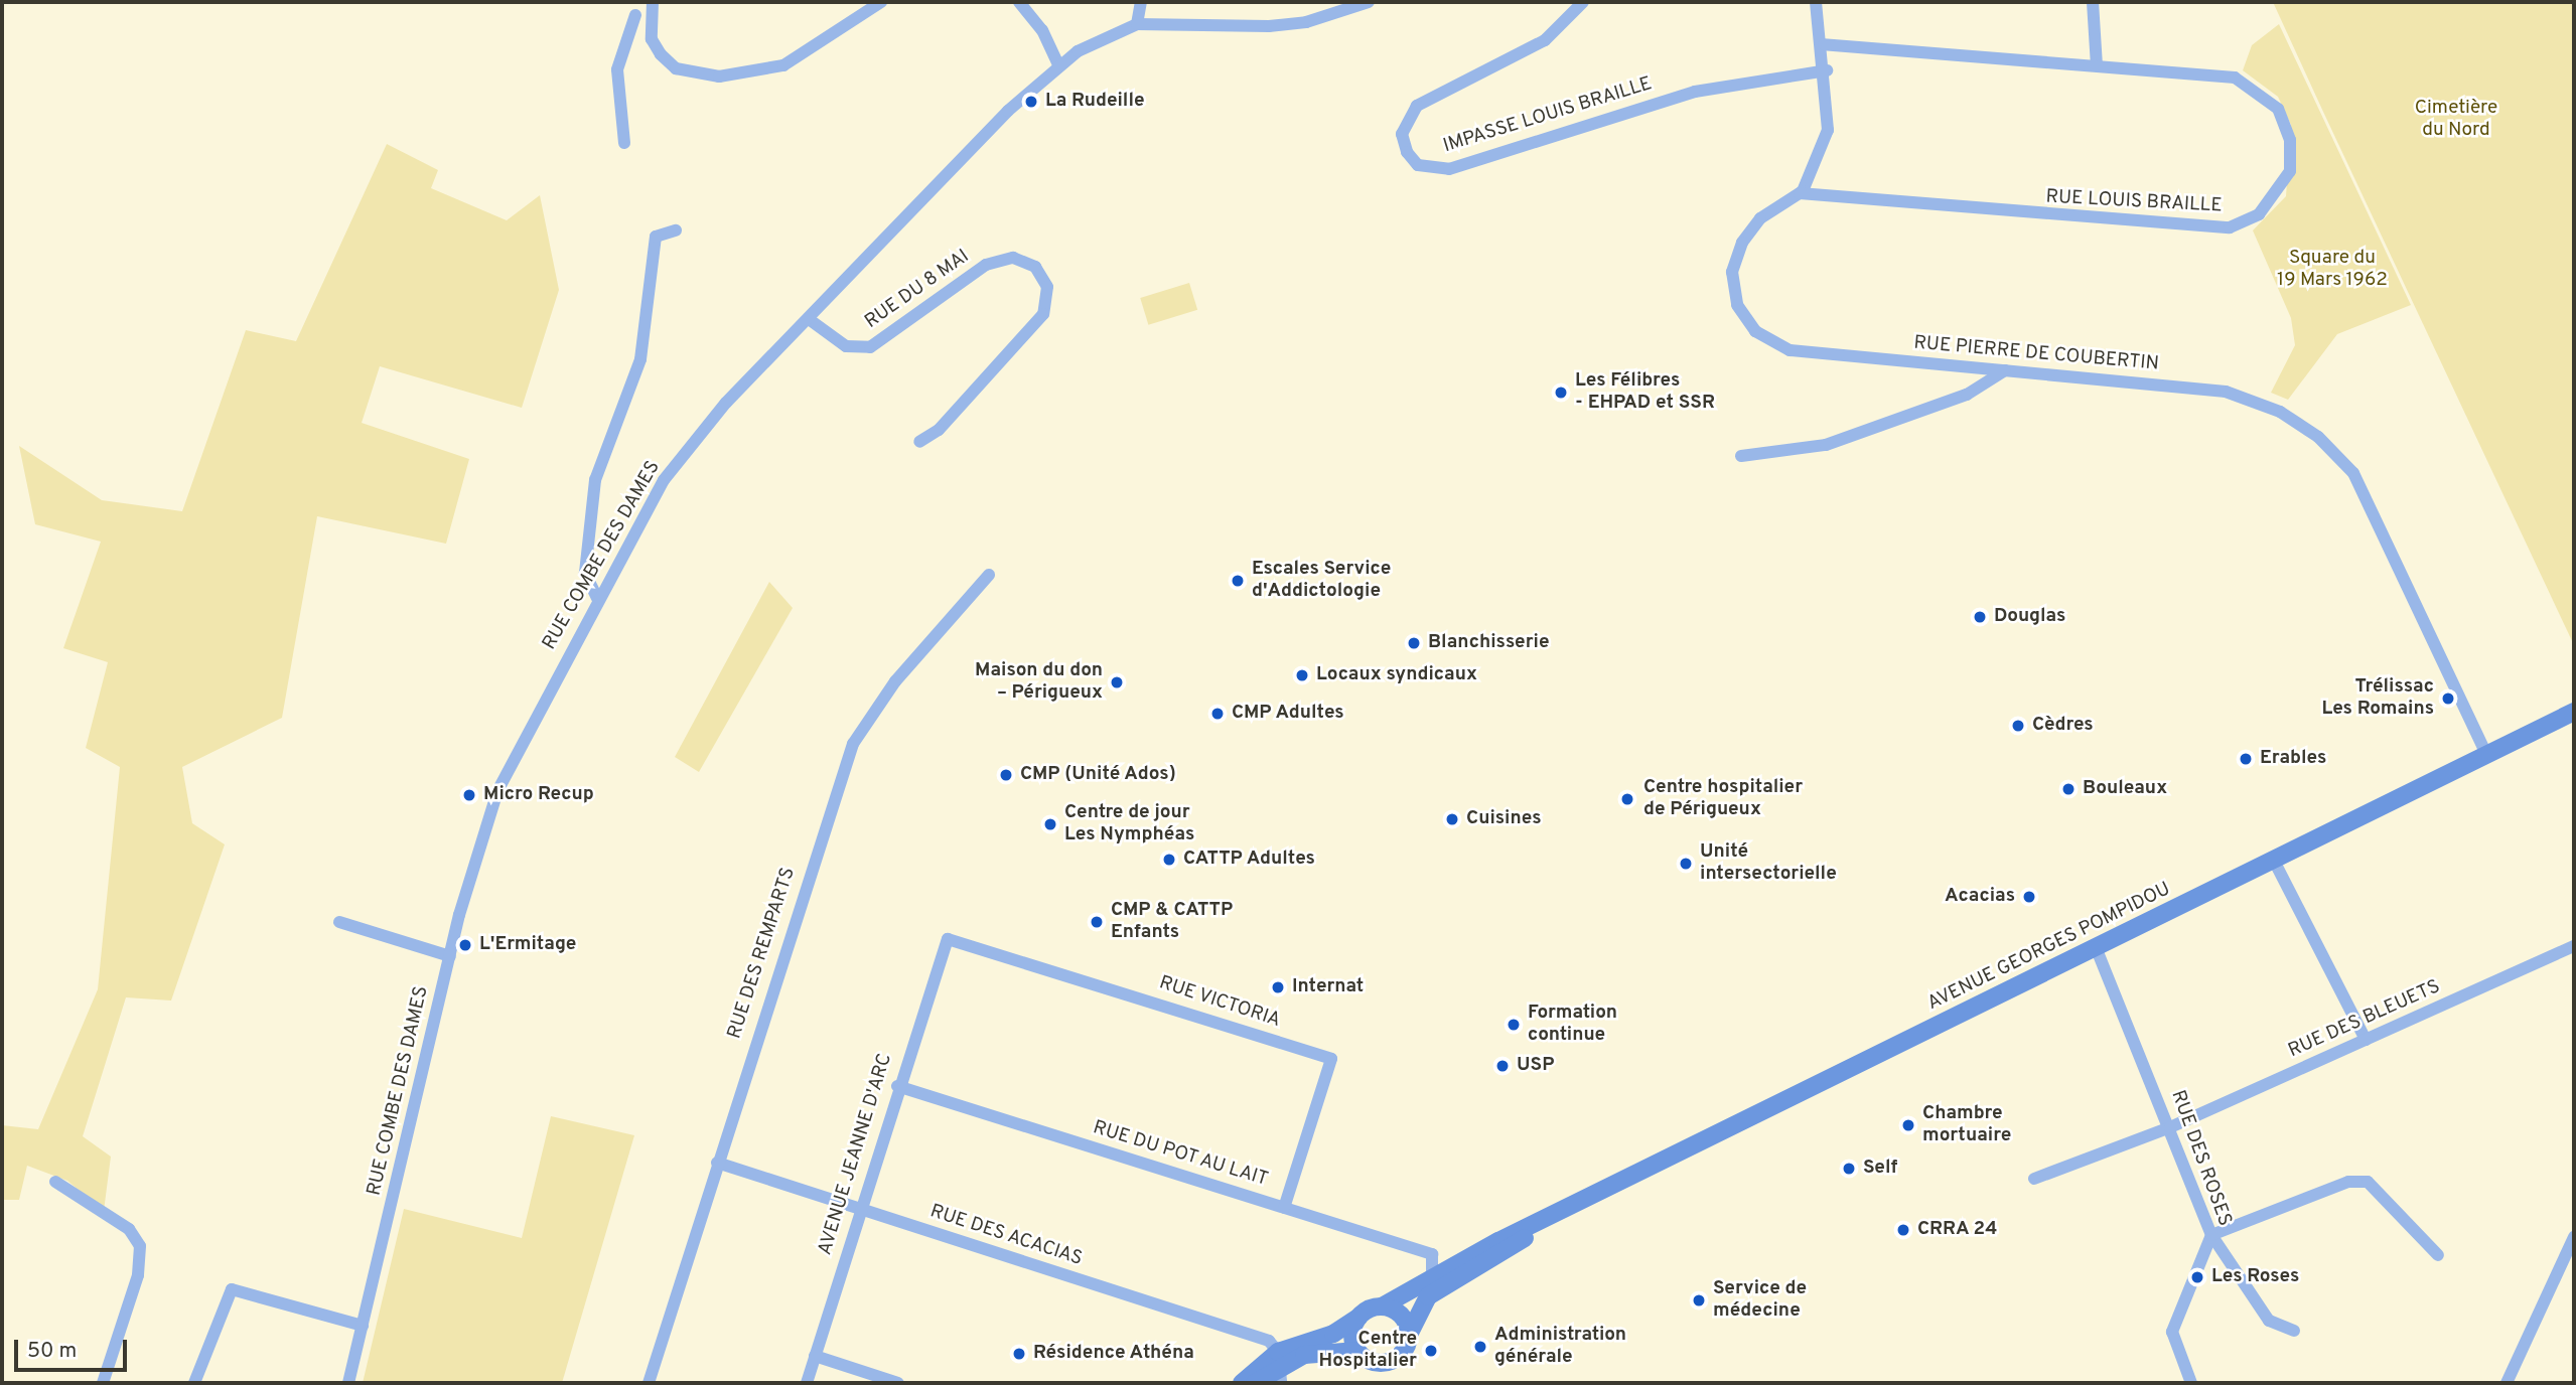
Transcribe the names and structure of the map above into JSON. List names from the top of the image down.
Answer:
{
  "streets": {
    "main road": ["AVENUE GEORGES POMPIDOU"],
    "street": [
      "IMPASSE LOUIS BRAILLE",
      "RUE LOUIS BRAILLE",
      "RUE DU 8 MAI",
      "RUE PIERRE DE COUBERTIN",
      "RUE COMBE DES DAMES",
      "RUE DES REMPARTS",
      "RUE VICTORIA",
      "RUE DES BLEUETS",
      "AVENUE JEANNE D'ARC",
      "RUE DU POT AU LAIT",
      "RUE DES ROSES",
      "RUE DES ACACIAS"
    ]
  },
  "crossings": [
    ["RUE LOUIS BRAILLE", "RUE PIERRE DE COUBERTIN"],
    ["RUE DU 8 MAI", "RUE COMBE DES DAMES"],
    ["RUE PIERRE DE COUBERTIN", "AVENUE GEORGES POMPIDOU"],
    ["AVENUE GEORGES POMPIDOU", "RUE DU POT AU LAIT"],
    ["AVENUE GEORGES POMPIDOU", "RUE DES ROSES"],
    ["RUE DES REMPARTS", "RUE DES ACACIAS"],
    ["RUE VICTORIA", "AVENUE JEANNE D'ARC"],
    ["RUE VICTORIA", "RUE DU POT AU LAIT"],
    ["RUE DES BLEUETS", "RUE DES ROSES"],
    ["AVENUE JEANNE D'ARC", "RUE DU POT AU LAIT"],
    ["AVENUE JEANNE D'ARC", "RUE DES ACACIAS"]
  ],
  "parks": ["Cimetière du Nord", "Square du 19 Mars 1962"],
  "places": [
    "La Rudeille",
    "Les Félibres - EHPAD et SSR",
    "Escales Service d'Addictologie",
    "Douglas",
    "Blanchisserie",
    "Locaux syndicaux",
    "Maison du don – Périgueux",
    "Trélissac Les Romains",
    "CMP Adultes",
    "Cèdres",
    "Erables",
    "CMP (Unité Ados)",
    "Bouleaux",
    "Micro Recup",
    "Centre hospitalier de Périgueux",
    "Cuisines",
    "Centre de jour Les Nymphéas",
    "CATTP Adultes",
    "Unité intersectorielle",
    "Acacias",
    "CMP & CATTP Enfants",
    "L'Ermitage",
    "Internat",
    "Formation continue",
    "USP",
    "Chambre mortuaire",
    "Self",
    "CRRA 24",
    "Les Roses",
    "Service de médecine",
    "Administration générale",
    "Centre Hospitalier",
    "Résidence Athéna"
  ],
  "scale_bar": "50 m"
}
